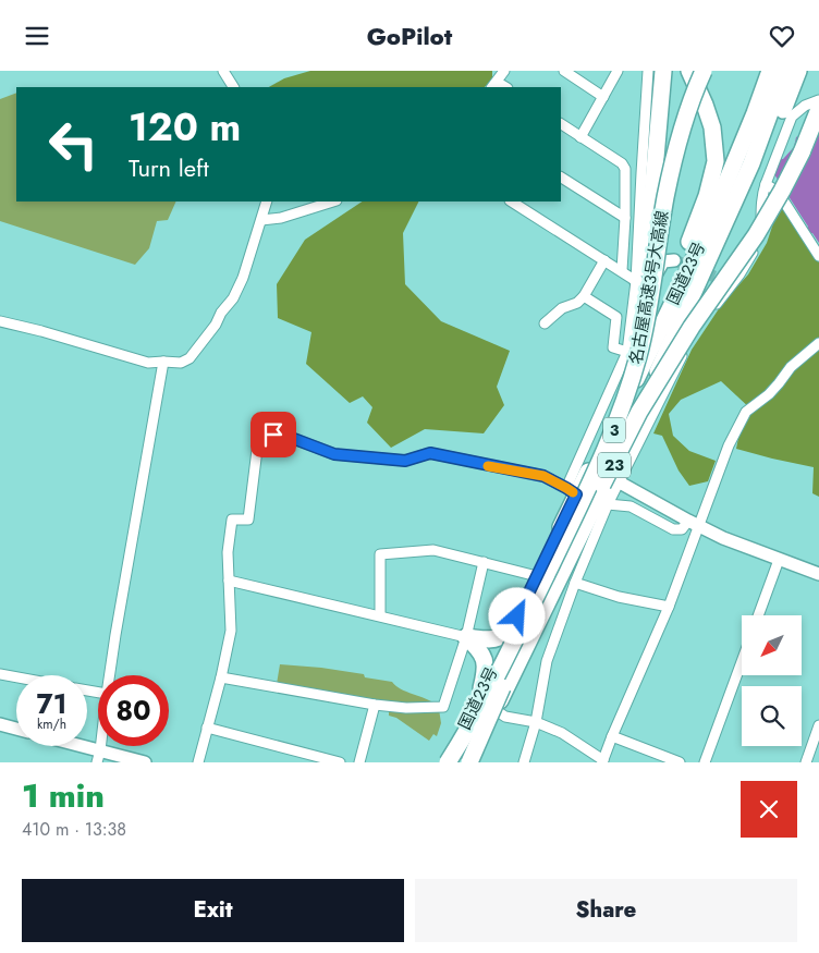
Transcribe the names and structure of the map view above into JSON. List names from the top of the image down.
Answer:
{
  "streets": {
    "highway": [
      "国道23号",
      "名古屋高速3号大高線",
      "3",
      "23"
    ]
  },
  "crossings": [
    ["国道23号", "名古屋高速3号大高線"]
  ],
  "north": "bottom left",
  "page": {
    "header": "GoPilot",
    "turn": ["120 m", "Turn left"],
    "speed": "71 km/h",
    "limit": "80",
    "heading": ["1 min", "410 m · 13:38"],
    "buttons": ["Exit", "Share"]
  }
}
